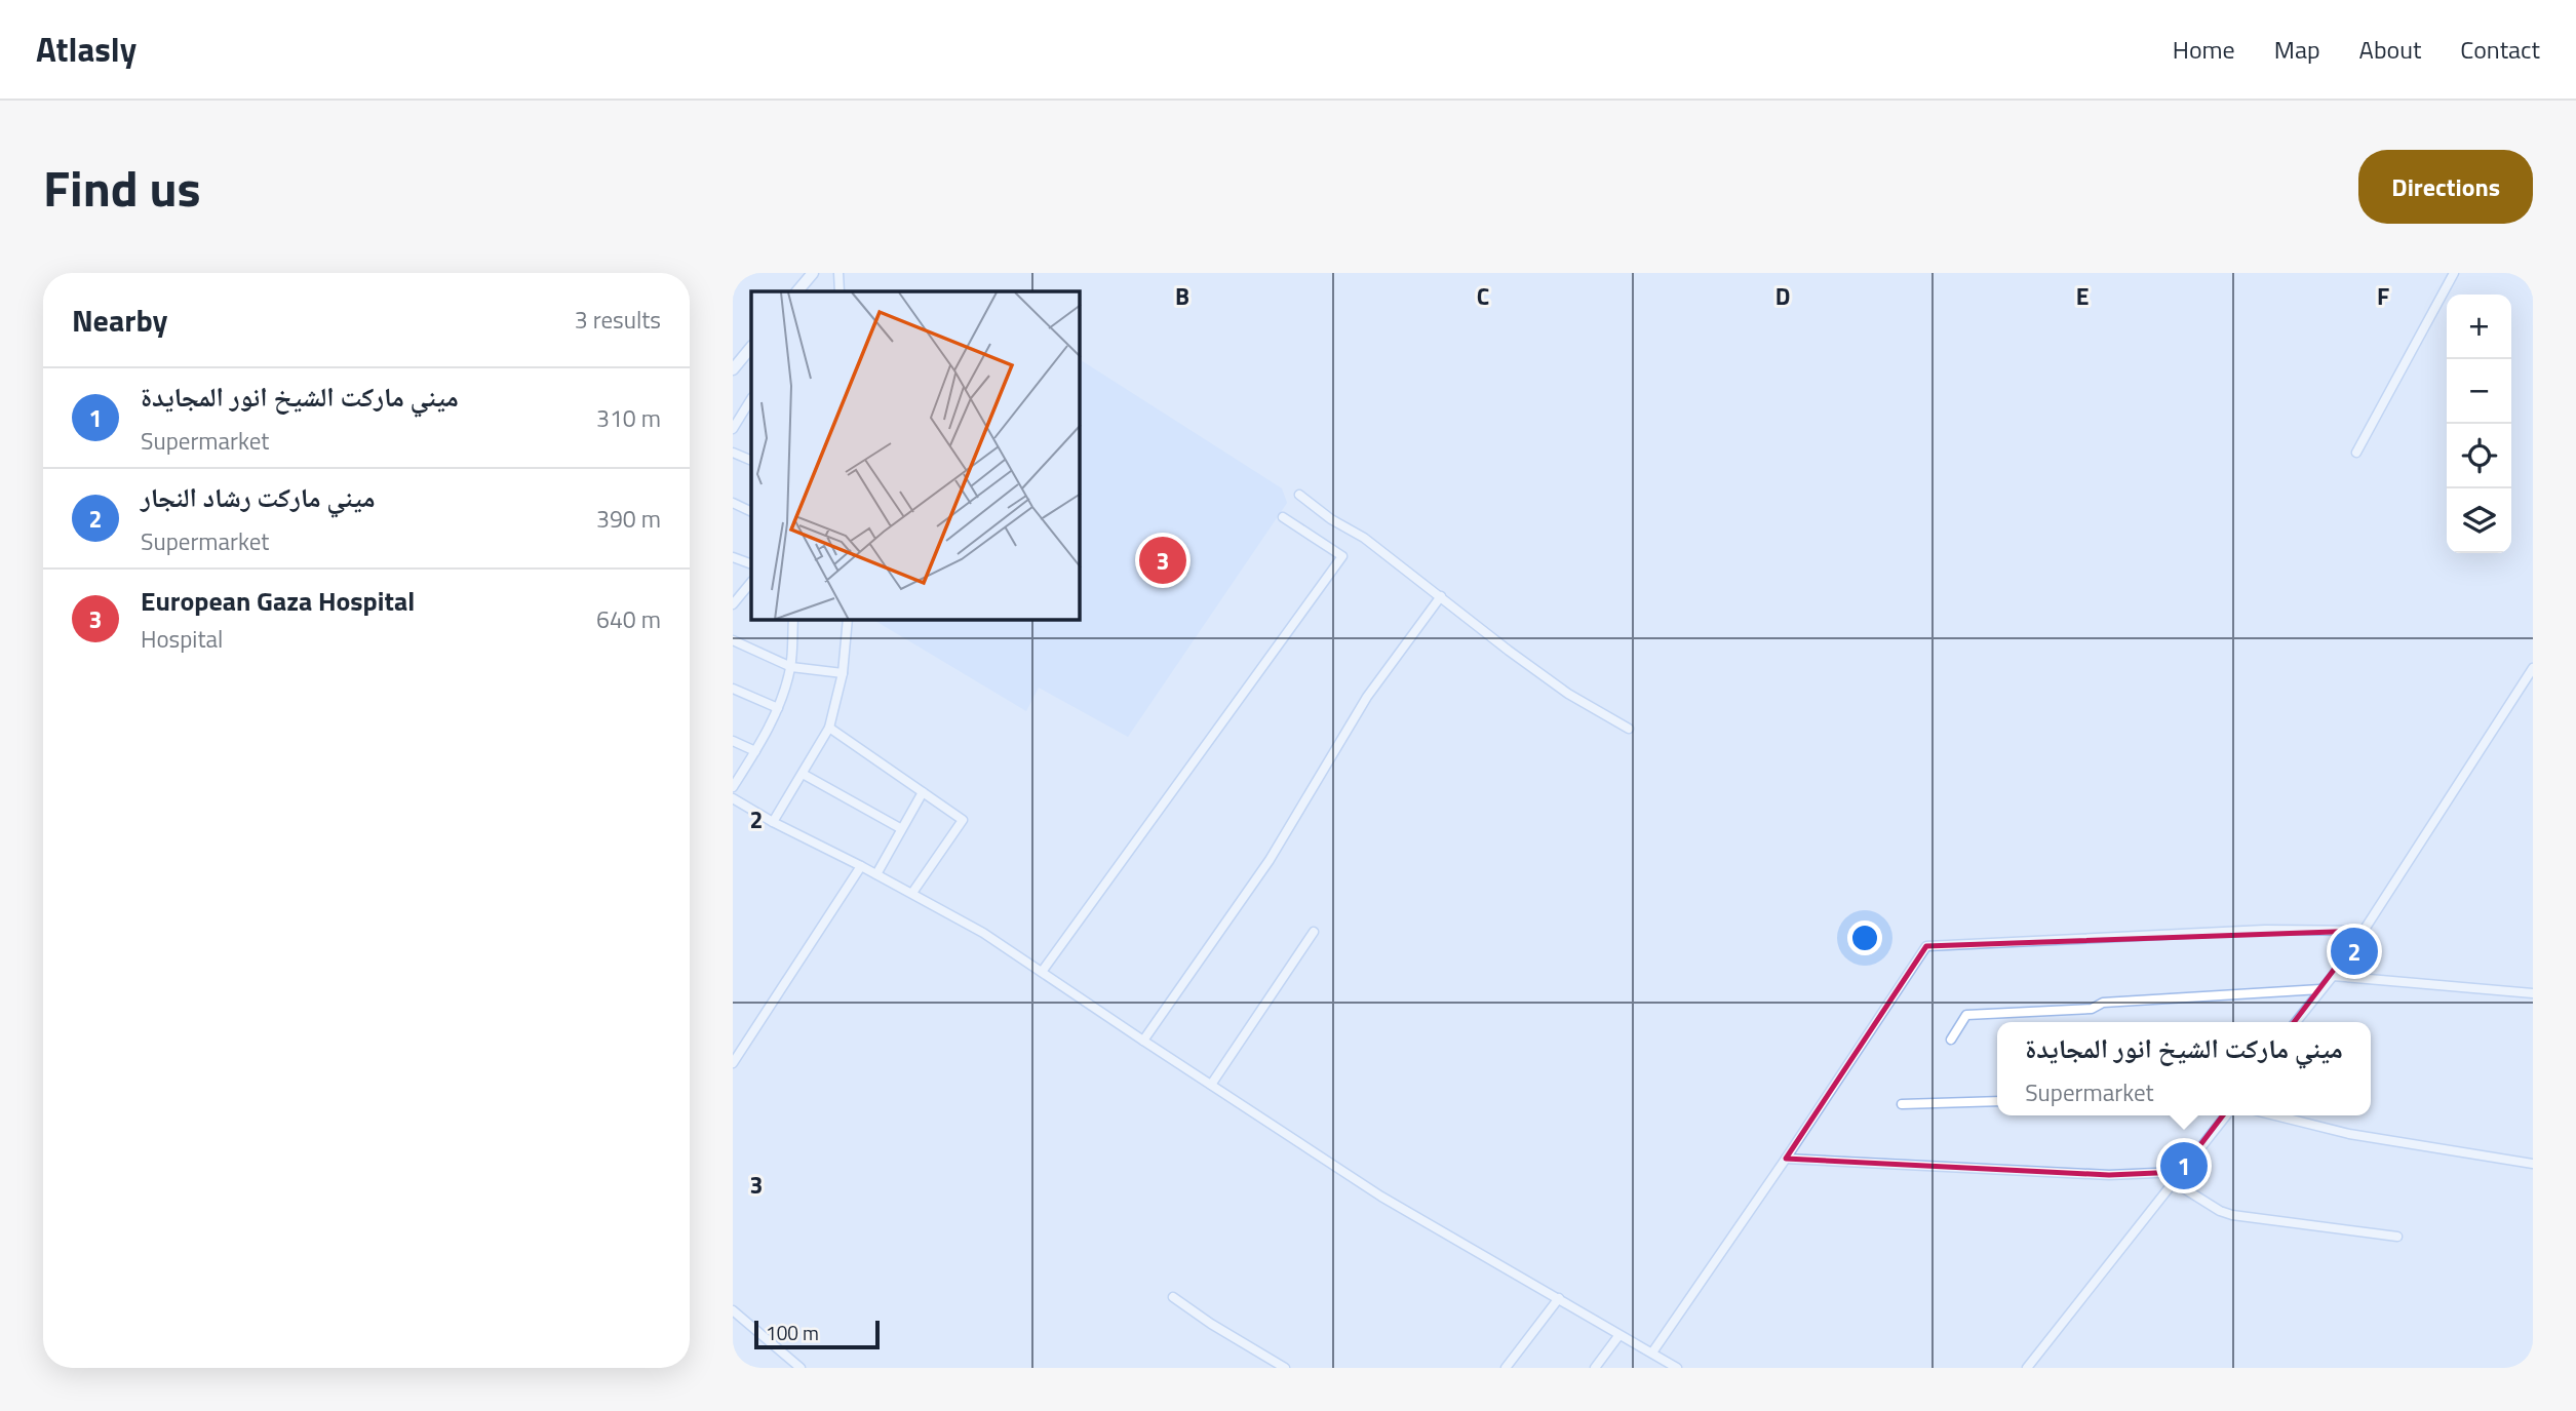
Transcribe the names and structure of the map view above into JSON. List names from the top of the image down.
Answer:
{
  "scale_bar": "100 m",
  "page": {
    "header": "Atlasly",
    "nav": [
      "Home",
      "Map",
      "About",
      "Contact"
    ],
    "title": "Find us",
    "buttons": "Directions",
    "heading": ["Nearby", "3 results"],
    "map_buttons": ["+", "−"],
    "list": [
      {
        "mark": "1",
        "name": "ميني ماركت الشيخ انور المجايدة",
        "note": "Supermarket",
        "value": "310 m"
      },
      {
        "mark": "2",
        "name": "ميني ماركت رشاد النجار",
        "note": "Supermarket",
        "value": "390 m"
      },
      {
        "mark": "3",
        "name": "European Gaza Hospital",
        "note": "Hospital",
        "value": "640 m"
      }
    ],
    "pins": ["3", "2", "1"],
    "popup": ["ميني ماركت الشيخ انور المجايدة", "Supermarket"],
    "scale": "100 m"
  },
  "grid": {
    "columns": [
      "B",
      "C",
      "D",
      "E",
      "F"
    ],
    "rows": ["2", "3"]
  }
}
